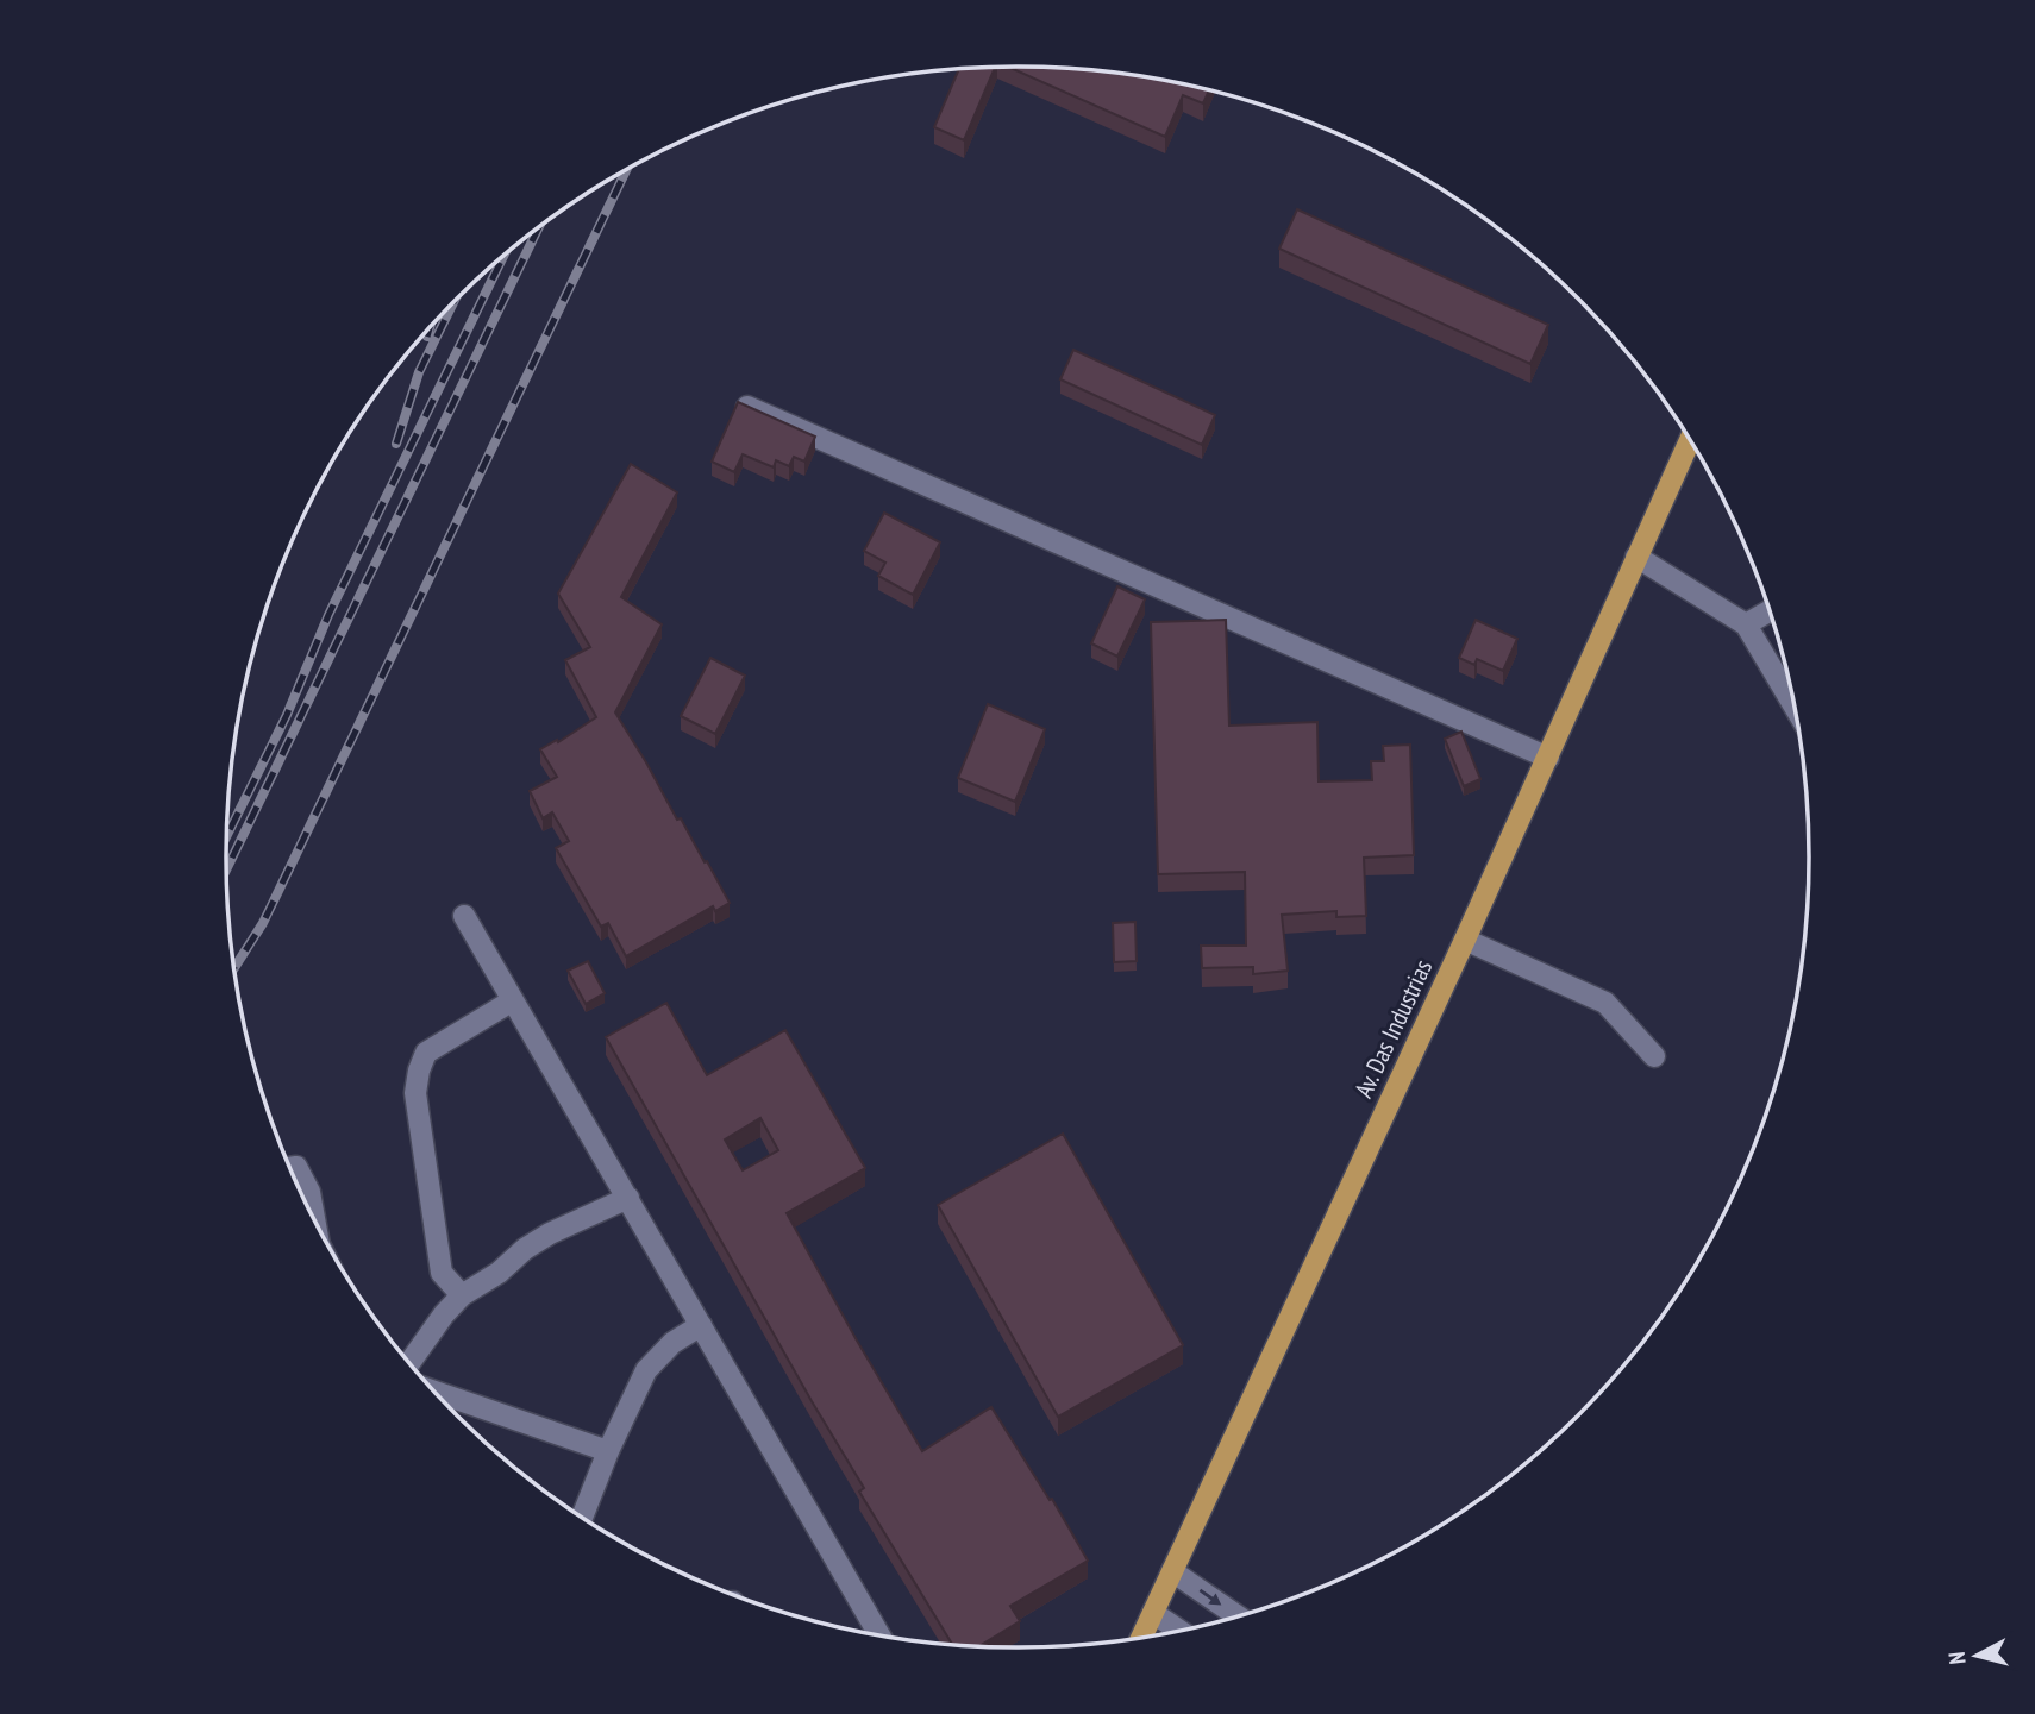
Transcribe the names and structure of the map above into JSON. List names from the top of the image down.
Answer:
{
  "streets": {
    "main road": ["Av. Das Industrias"]
  },
  "north": "left"
}
